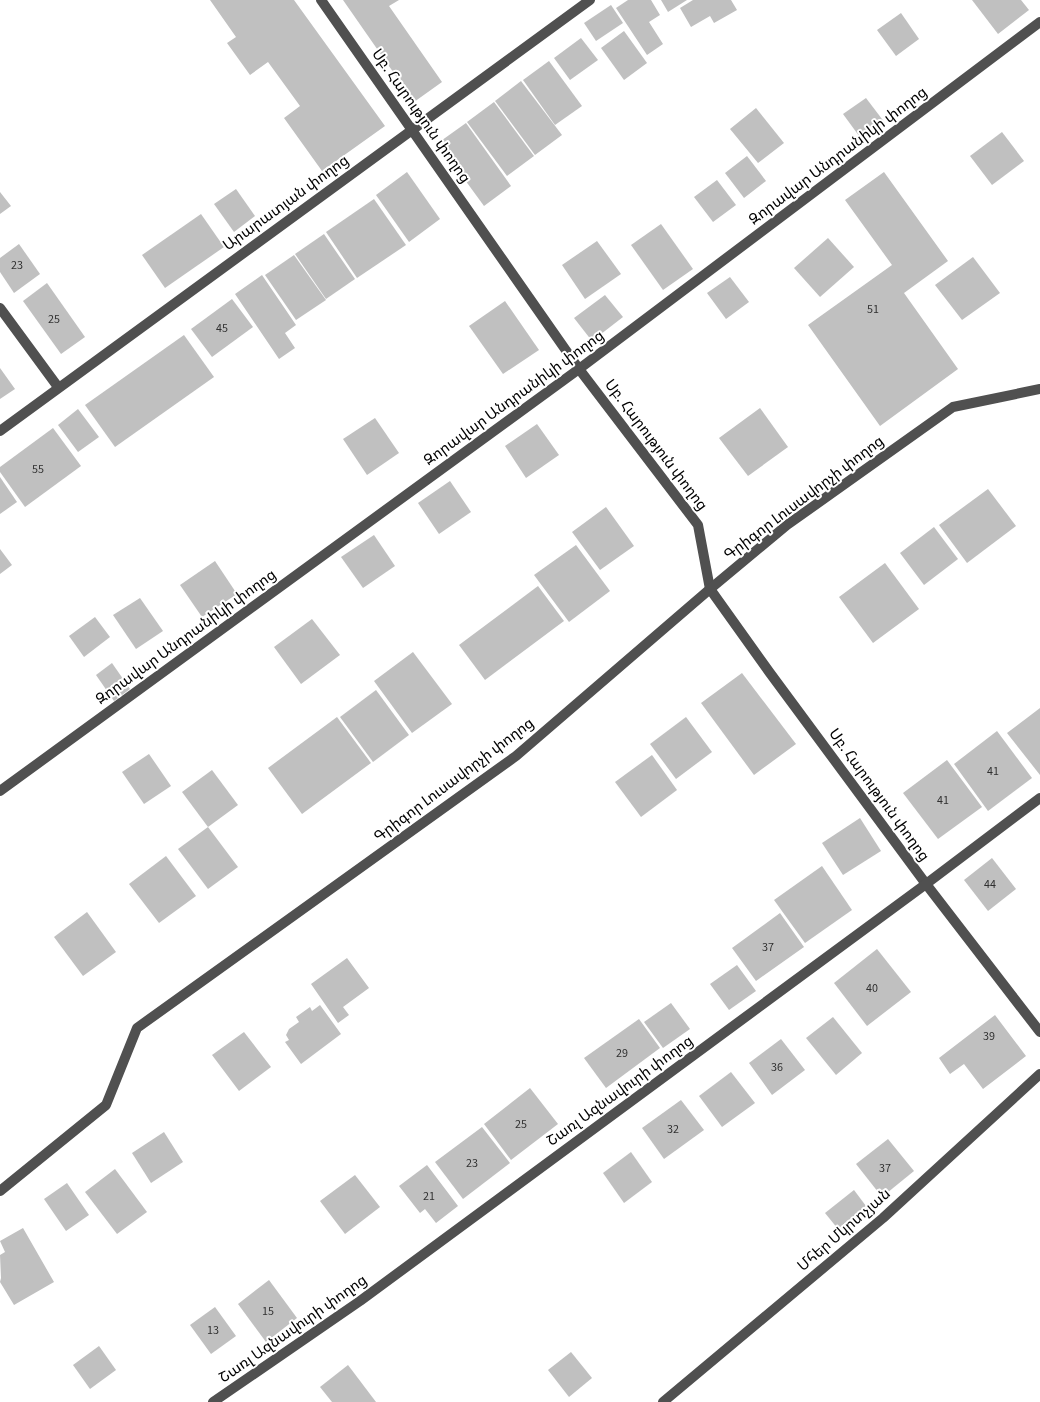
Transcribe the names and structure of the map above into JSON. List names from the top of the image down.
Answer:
{
  "streets": {
    "street": [
      "Սբ. Հարություն փողոց",
      "Զորավար Անդրանիկի փողոց",
      "Արարատյան փողոց",
      "Գրիգոր Լուսավորչի փողոց",
      "Շառլ Ազնավուրի փողոց",
      "Մհեր Մկրտչյան"
    ]
  },
  "crossings": [
    ["Սբ. Հարություն փողոց", "Զորավար Անդրանիկի փողոց"],
    ["Սբ. Հարություն փողոց", "Արարատյան փողոց"],
    ["Սբ. Հարություն փողոց", "Գրիգոր Լուսավորչի փողոց"],
    ["Սբ. Հարություն փողոց", "Շառլ Ազնավուրի փողոց"]
  ],
  "house_numbers": [
    "23",
    "51",
    "25",
    "45",
    "55",
    "41",
    "41",
    "44",
    "37",
    "40",
    "39",
    "29",
    "36",
    "25",
    "32",
    "23",
    "37",
    "21",
    "15",
    "13"
  ]
}
